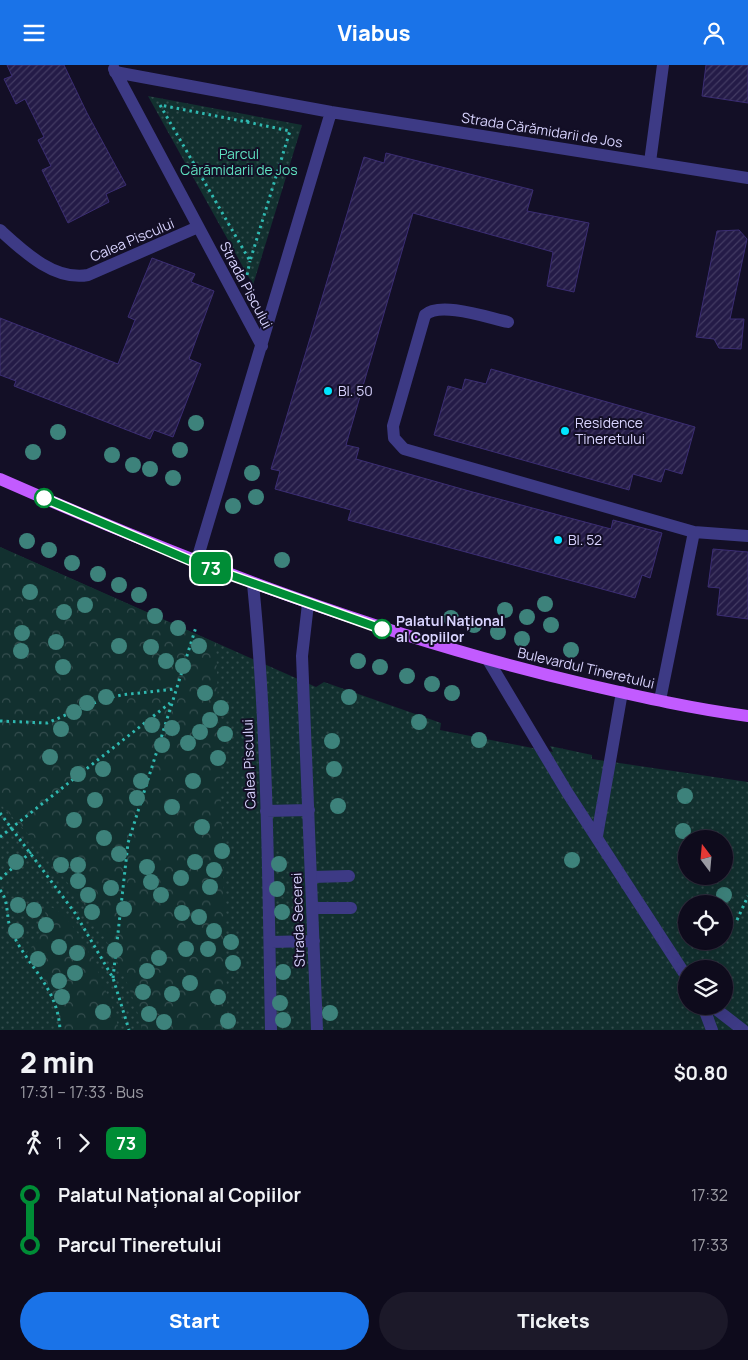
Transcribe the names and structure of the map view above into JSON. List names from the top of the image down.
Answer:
{
  "streets": {
    "main road": ["Bulevardul Tineretului"],
    "street": [
      "Strada Cărămidarii de Jos",
      "Calea Piscului",
      "Strada Piscului",
      "Strada Secerei"
    ]
  },
  "crossings": [
    ["Strada Cărămidarii de Jos", "Strada Piscului"],
    ["Calea Piscului", "Strada Piscului"],
    ["Calea Piscului", "Bulevardul Tineretului"],
    ["Strada Piscului", "Bulevardul Tineretului"],
    ["Bulevardul Tineretului", "Strada Secerei"]
  ],
  "parks": ["Parcul Cărămidarii de Jos"],
  "places": [
    "Bl. 50",
    "Residence Tineretului",
    "Bl. 52",
    "Palatul Național al Copiilor"
  ],
  "lines": ["bus line 73"],
  "north": "top",
  "page": {
    "header": "Viabus",
    "on_map": "73",
    "heading": ["2 min", "17:31 – 17:33 · Bus", "$0.80"],
    "legs": ["1", "73"],
    "list": [
      {
        "name": "Palatul Național al Copiilor",
        "value": "17:32"
      },
      {
        "name": "Parcul Tineretului",
        "value": "17:33"
      }
    ],
    "buttons": ["Start", "Tickets"]
  }
}
